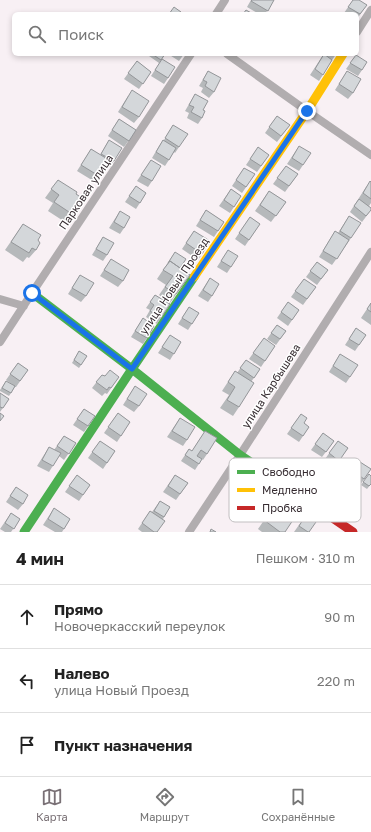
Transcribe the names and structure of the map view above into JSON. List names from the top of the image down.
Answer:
{
  "streets": {
    "street": ["Парковая улица", "улица Новый Проезд", "улица Карбышева"]
  },
  "legend": ["Свободно", "Медленно", "Пробка"],
  "page": {
    "search": "Поиск",
    "heading": ["4 мин", "Пешком · 310 m"],
    "list": [
      ["Прямо", "Новочеркасский переулок", "90 m"],
      ["Налево", "улица Новый Проезд", "220 m"],
      "Пункт назначения"
    ],
    "nav": ["Карта", "Маршрут", "Сохранённые"]
  }
}
